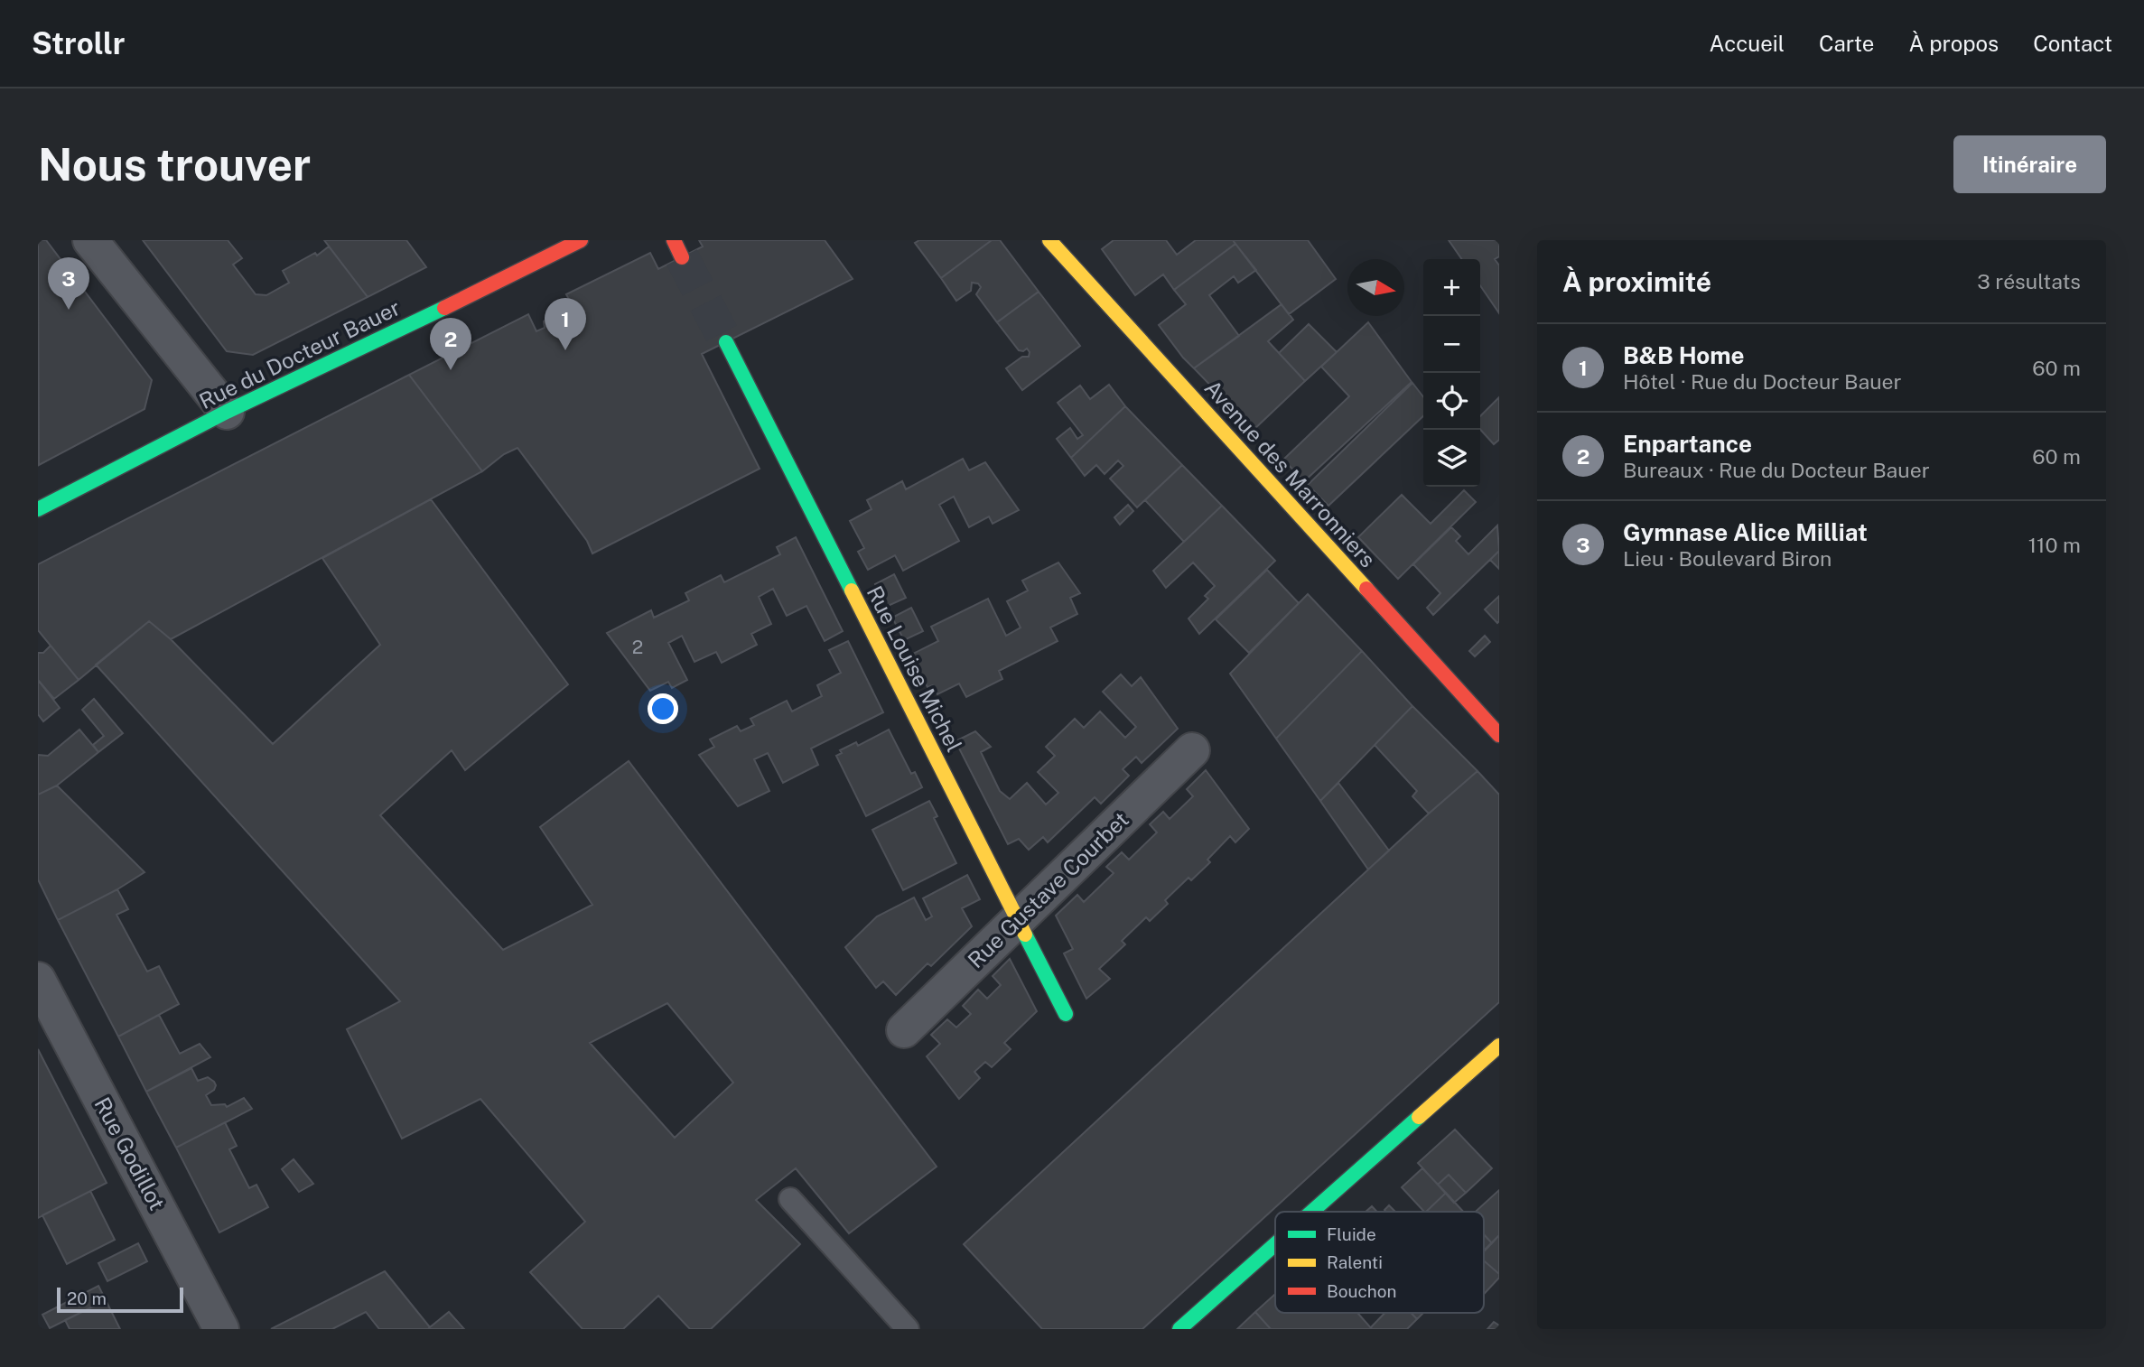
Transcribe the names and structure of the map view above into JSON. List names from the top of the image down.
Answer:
{
  "streets": {
    "street": [
      "Rue du Docteur Bauer",
      "Avenue des Marronniers",
      "Rue Louise Michel",
      "Rue Gustave Courbet",
      "Rue Godillot"
    ]
  },
  "crossings": [
    ["Rue Louise Michel", "Rue Gustave Courbet"]
  ],
  "house_numbers": ["2"],
  "legend": ["Fluide", "Ralenti", "Bouchon"],
  "scale_bar": "20 m",
  "north": "right",
  "page": {
    "header": "Strollr",
    "nav": [
      "Accueil",
      "Carte",
      "À propos",
      "Contact"
    ],
    "buttons": "Itinéraire",
    "title": "Nous trouver",
    "heading": ["À proximité", "3 résultats"],
    "pins": ["3", "1", "2"],
    "map_buttons": ["+", "−"],
    "list": [
      {
        "mark": "1",
        "name": "B&B Home",
        "note": "Hôtel · Rue du Docteur Bauer",
        "value": "60 m"
      },
      {
        "mark": "2",
        "name": "Enpartance",
        "note": "Bureaux · Rue du Docteur Bauer",
        "value": "60 m"
      },
      {
        "mark": "3",
        "name": "Gymnase Alice Milliat",
        "note": "Lieu · Boulevard Biron",
        "value": "110 m"
      }
    ],
    "scale": "20 m"
  }
}
